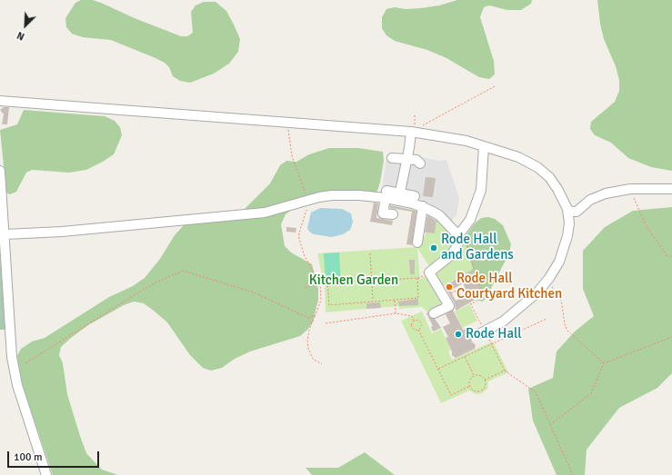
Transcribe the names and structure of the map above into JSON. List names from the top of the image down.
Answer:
{
  "parks": ["Kitchen Garden"],
  "places": ["Rode Hall and Gardens", "Rode Hall Courtyard Kitchen", "Rode Hall"],
  "scale_bar": "100 m",
  "north": "bottom left"
}
